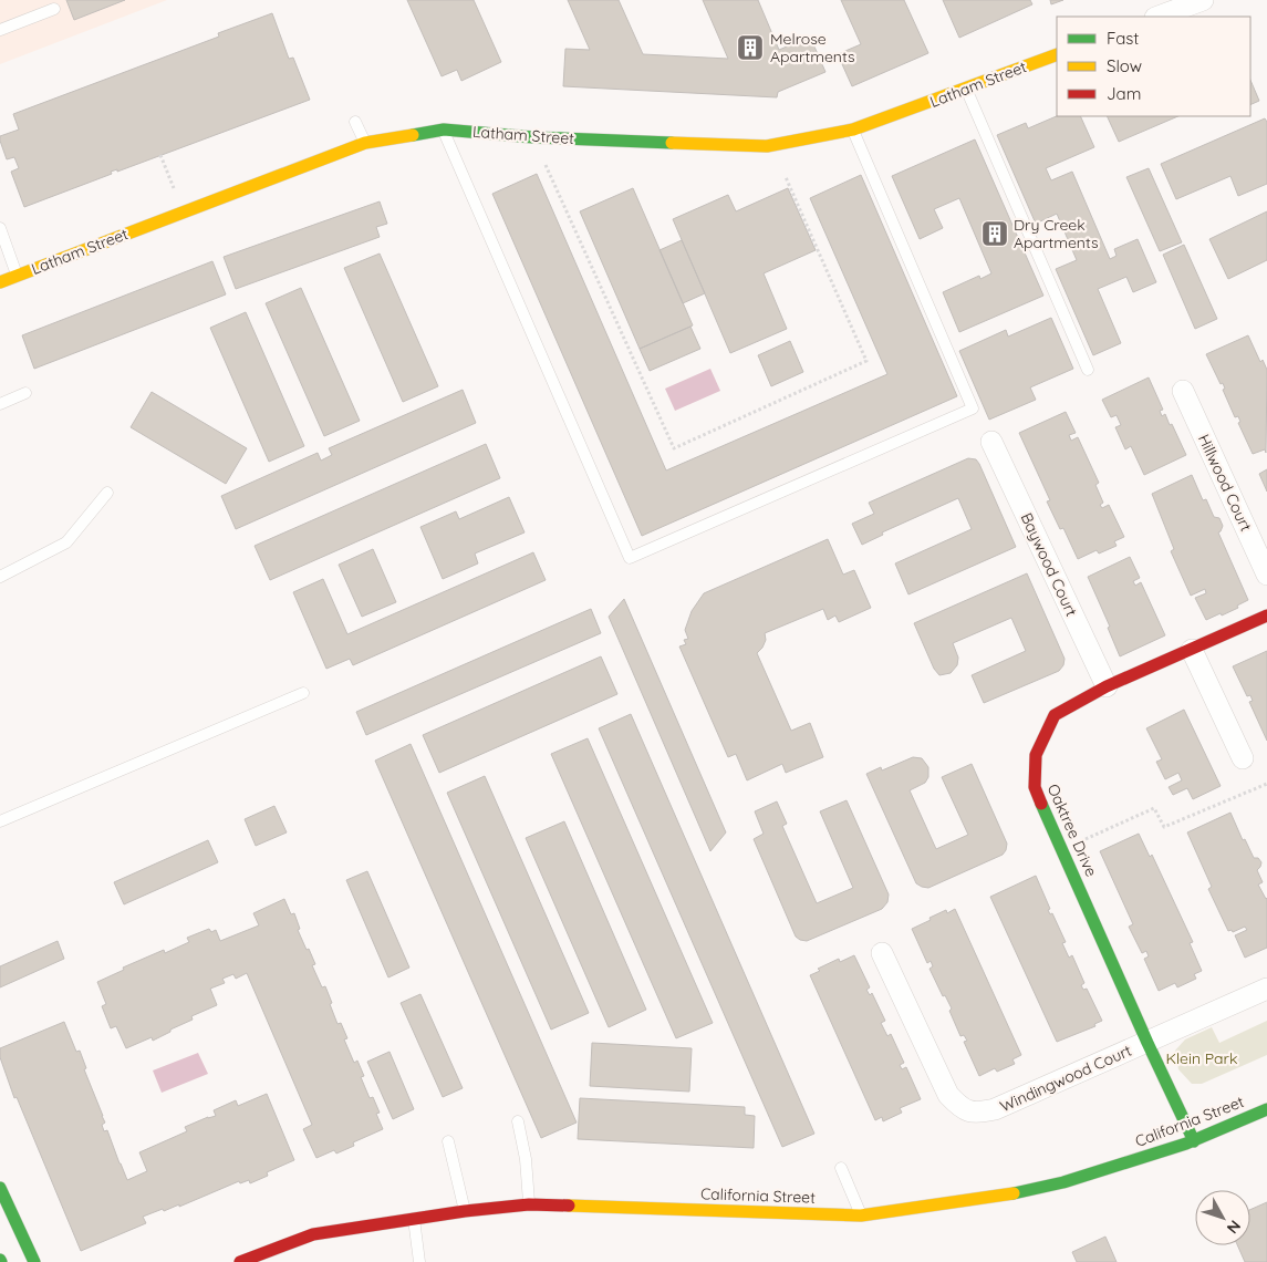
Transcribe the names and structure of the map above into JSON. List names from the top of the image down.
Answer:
{
  "streets": {
    "street": [
      "Latham Street",
      "Hillwood Court",
      "Baywood Court",
      "Oaktree Drive",
      "Windingwood Court",
      "California Street"
    ]
  },
  "crossings": [
    ["Baywood Court", "Oaktree Drive"],
    ["Oaktree Drive", "Windingwood Court"],
    ["Oaktree Drive", "California Street"]
  ],
  "parks": ["Klein Park"],
  "places": {
    "building": ["Melrose Apartments", "Dry Creek Apartments"]
  },
  "legend": ["Fast", "Slow", "Jam"],
  "north": "bottom right"
}
